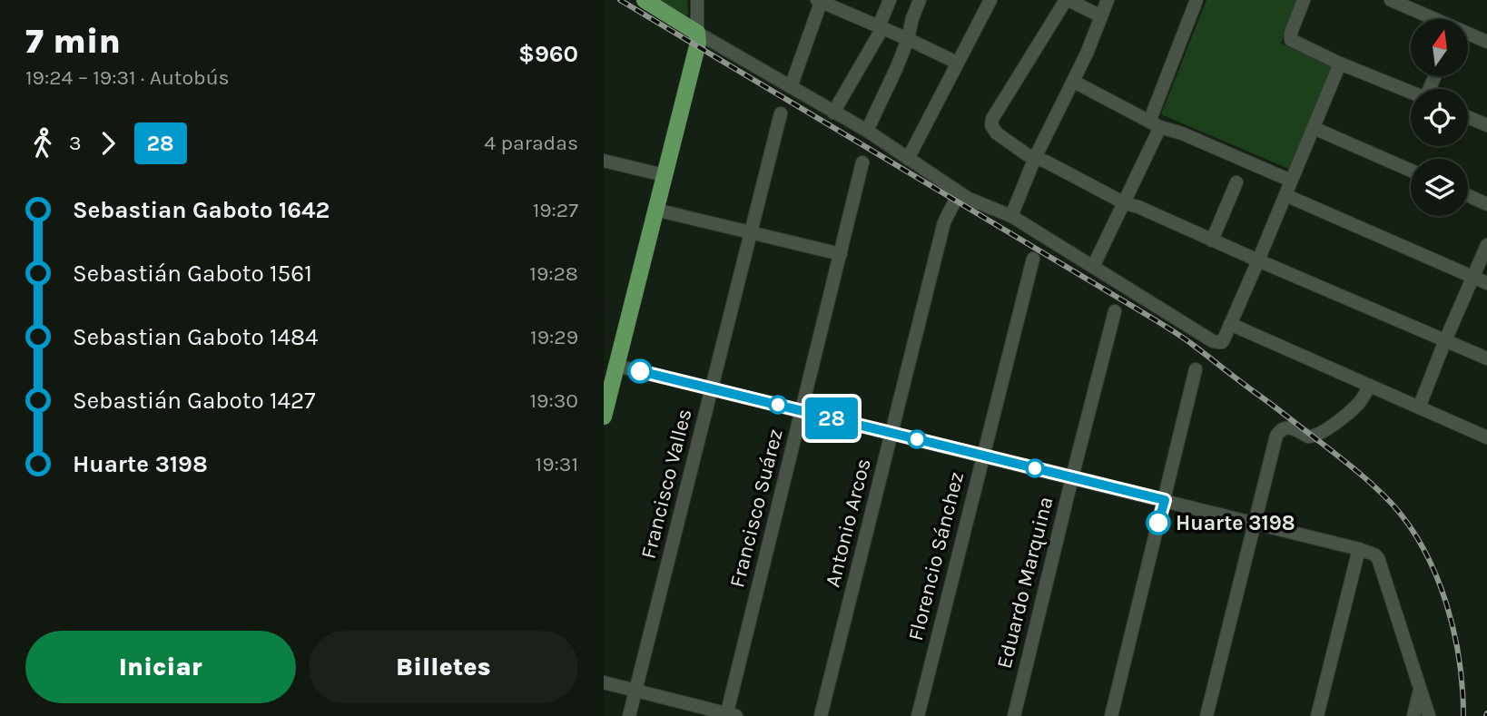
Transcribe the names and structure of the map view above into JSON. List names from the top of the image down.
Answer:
{
  "streets": {
    "street": [
      "Francisco Valles",
      "Francisco Suárez",
      "Antonio Arcos",
      "Florencio Sánchez",
      "Eduardo Marquina"
    ]
  },
  "places": ["Huarte 3198"],
  "lines": ["bus line 28"],
  "north": "top",
  "page": {
    "heading": ["7 min", "19:24 – 19:31 · Autobús", "$960"],
    "on_map": "28",
    "legs": ["3", "28", "4 paradas"],
    "list": [
      {
        "name": "Sebastian Gaboto 1642",
        "value": "19:27"
      },
      {
        "name": "Sebastián Gaboto 1561",
        "value": "19:28"
      },
      {
        "name": "Sebastian Gaboto 1484",
        "value": "19:29"
      },
      {
        "name": "Sebastián Gaboto 1427",
        "value": "19:30"
      },
      {
        "name": "Huarte 3198",
        "value": "19:31"
      }
    ],
    "buttons": ["Iniciar", "Billetes"]
  }
}
